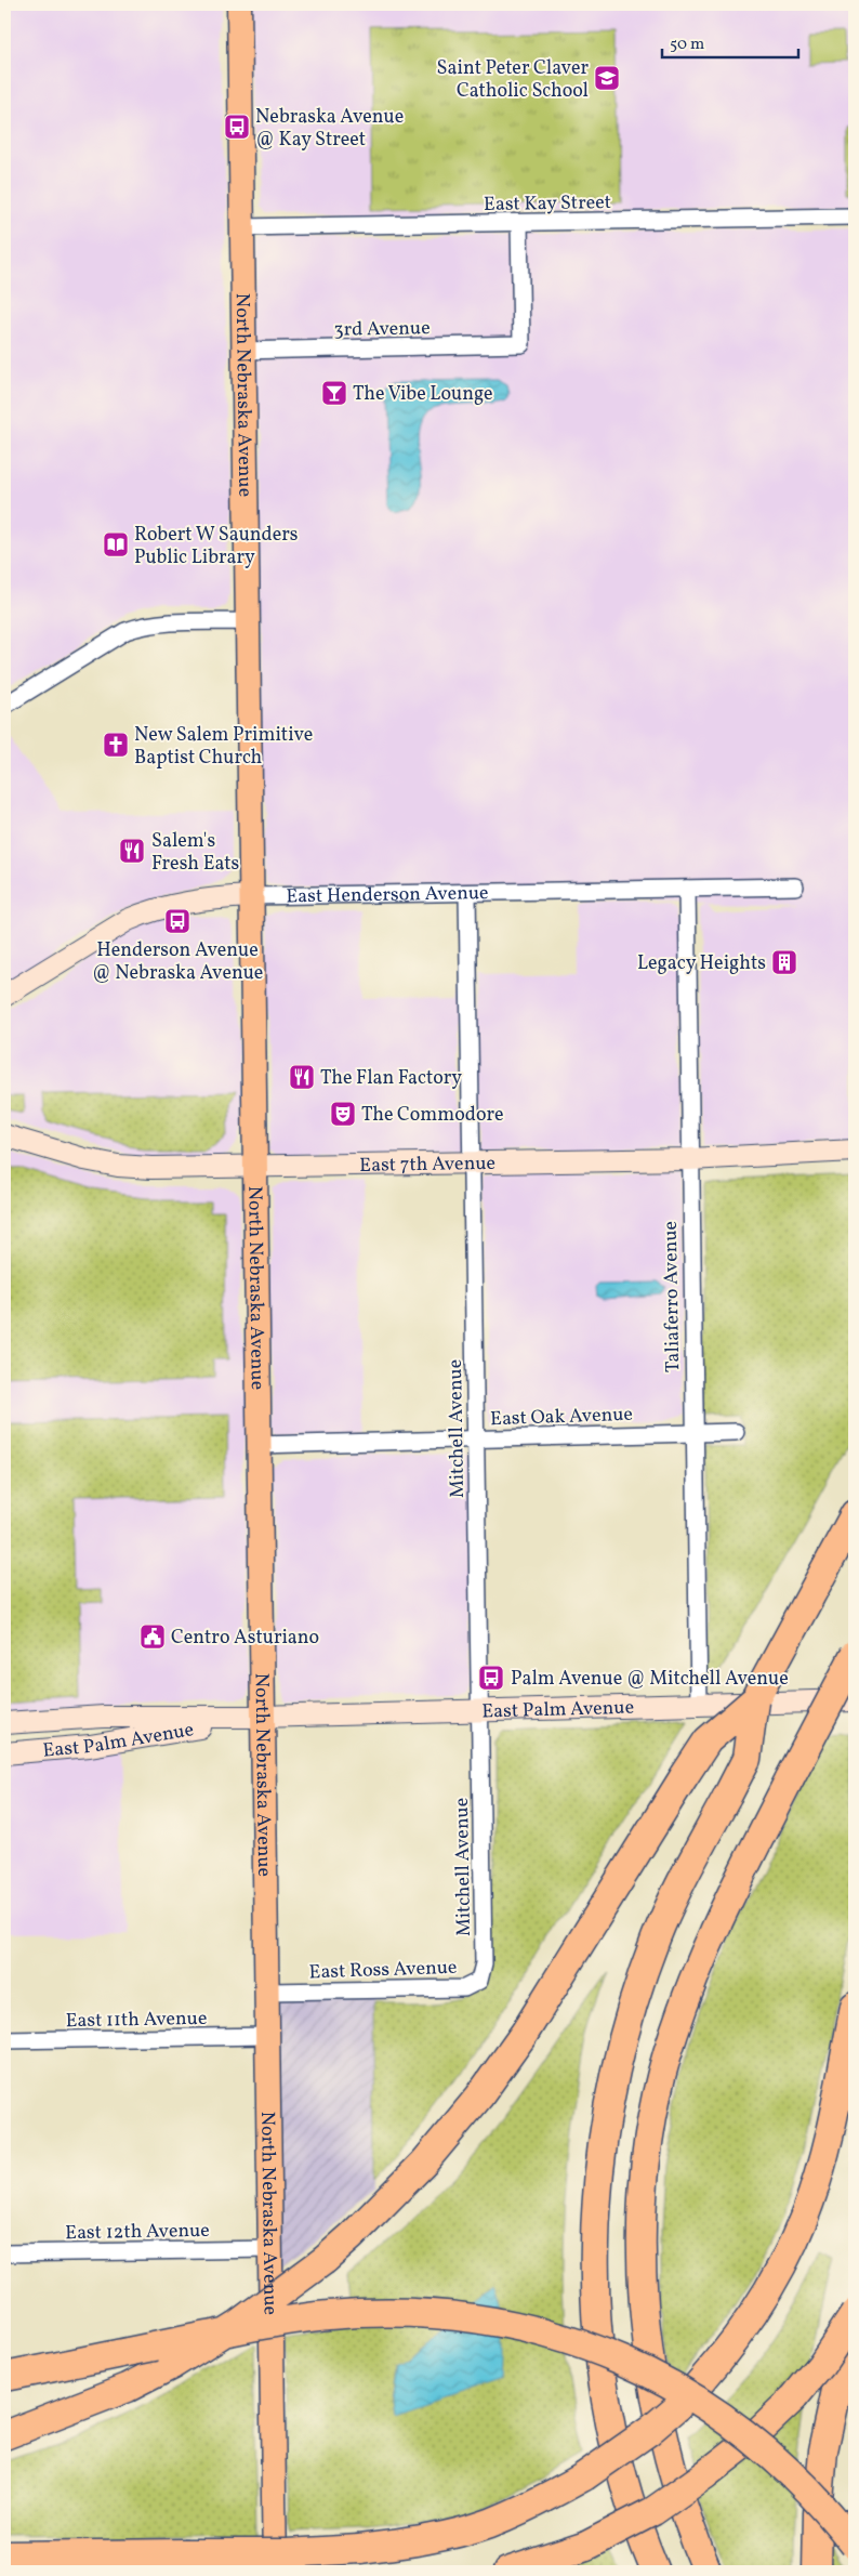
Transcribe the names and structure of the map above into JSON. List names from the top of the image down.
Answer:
{
  "streets": {
    "main road": ["North Nebraska Avenue"],
    "street": [
      "East Kay Street",
      "3rd Avenue",
      "East Henderson Avenue",
      "East 7th Avenue",
      "Taliaferro Avenue",
      "East Oak Avenue",
      "Mitchell Avenue",
      "East Palm Avenue",
      "East Ross Avenue",
      "East 11th Avenue",
      "East 12th Avenue"
    ]
  },
  "crossings": [
    ["East Kay Street", "3rd Avenue"],
    ["East Kay Street", "North Nebraska Avenue"],
    ["3rd Avenue", "North Nebraska Avenue"],
    ["North Nebraska Avenue", "East Henderson Avenue"],
    ["North Nebraska Avenue", "East 7th Avenue"],
    ["North Nebraska Avenue", "East Oak Avenue"],
    ["North Nebraska Avenue", "East Palm Avenue"],
    ["North Nebraska Avenue", "East Ross Avenue"],
    ["North Nebraska Avenue", "East 11th Avenue"],
    ["North Nebraska Avenue", "East 12th Avenue"],
    ["East Henderson Avenue", "Taliaferro Avenue"],
    ["East Henderson Avenue", "Mitchell Avenue"],
    ["East 7th Avenue", "Taliaferro Avenue"],
    ["East 7th Avenue", "Mitchell Avenue"],
    ["Taliaferro Avenue", "East Oak Avenue"],
    ["Taliaferro Avenue", "East Palm Avenue"],
    ["East Oak Avenue", "Mitchell Avenue"],
    ["Mitchell Avenue", "East Palm Avenue"],
    ["Mitchell Avenue", "East Ross Avenue"]
  ],
  "places": {
    "school or university": ["Saint Peter Claver Catholic School"],
    "bus stop": ["Nebraska Avenue @ Kay Street", "Henderson Avenue @ Nebraska Avenue", "Palm Avenue @ Mitchell Avenue"],
    "bar": ["The Vibe Lounge"],
    "library": ["Robert W Saunders Public Library"],
    "church": ["New Salem Primitive Baptist Church"],
    "restaurant": ["Salem's Fresh Eats", "The Flan Factory"],
    "building": ["Legacy Heights"],
    "theatre": ["The Commodore"],
    "public building": ["Centro Asturiano"]
  },
  "scale_bar": "50 m"
}
